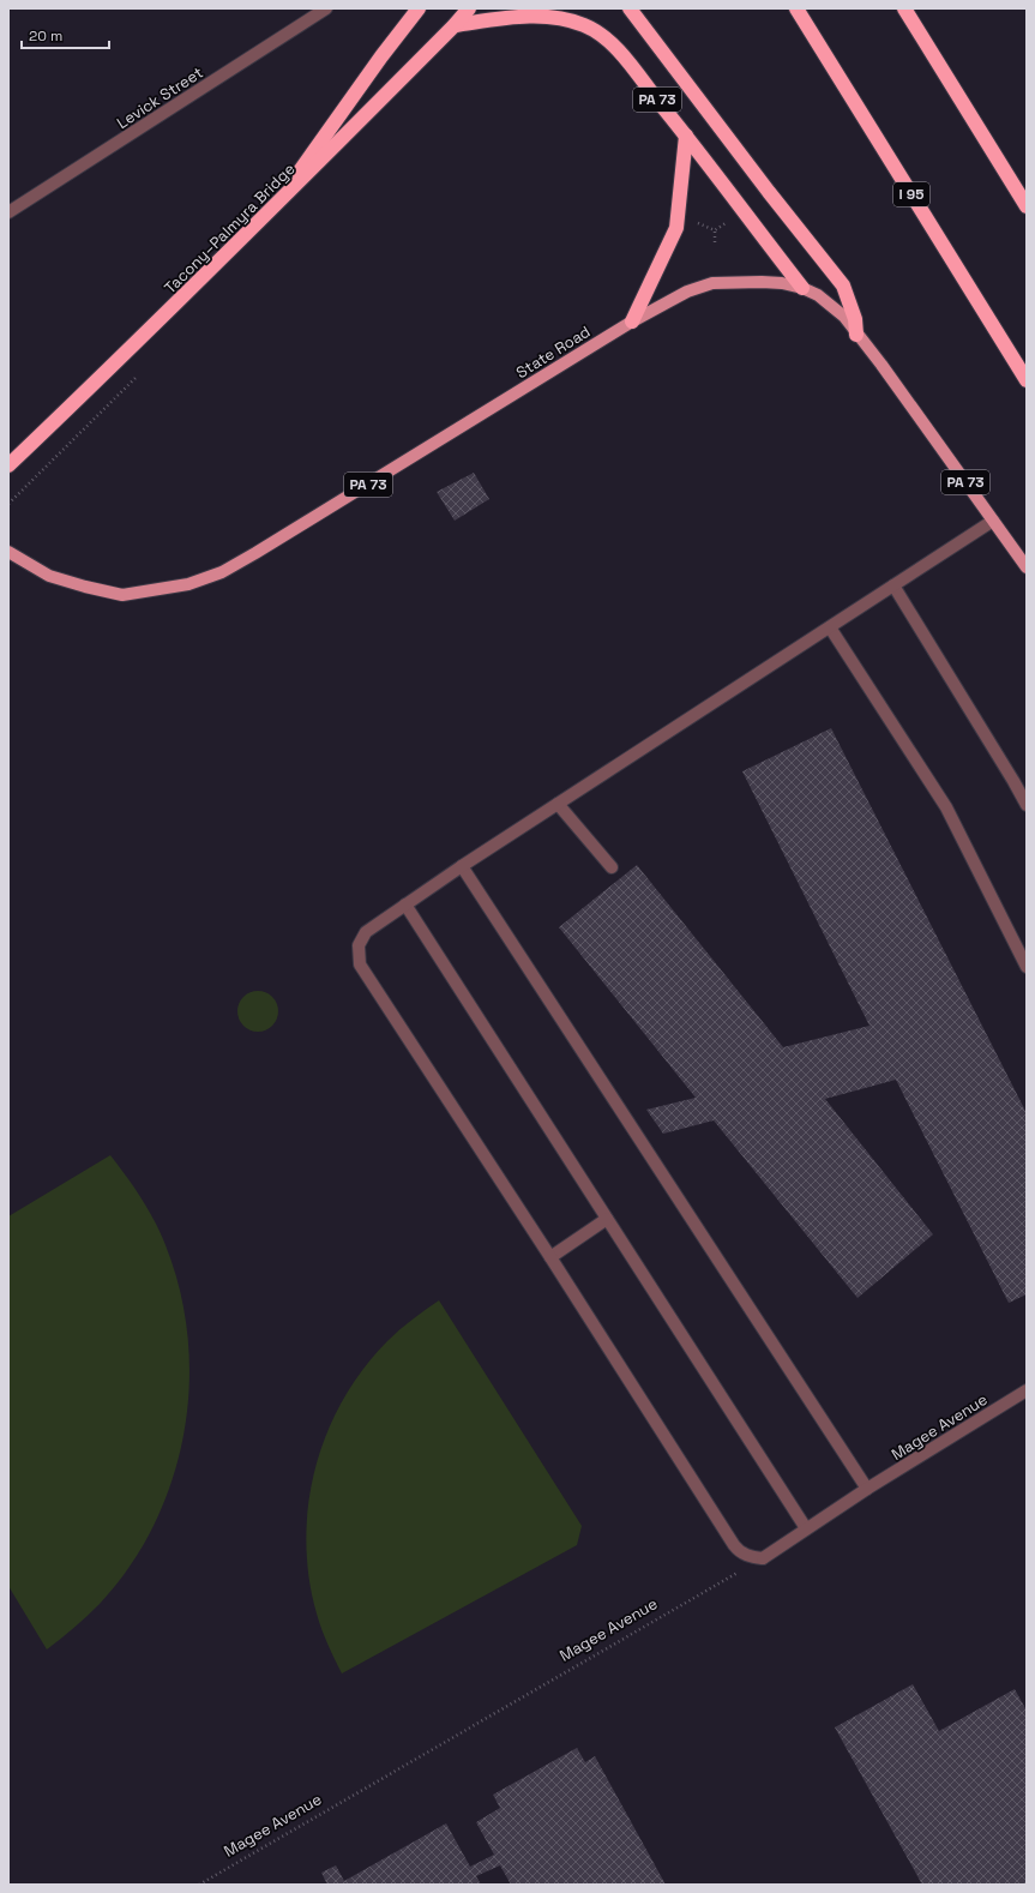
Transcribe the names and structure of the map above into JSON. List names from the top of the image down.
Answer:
{
  "streets": {
    "highway": ["PA 73", "I 95", "Tacony–Palmyra Bridge"],
    "main road": ["State Road"],
    "street": ["Levick Street", "Magee Avenue"]
  },
  "crossings": [
    ["PA 73", "Tacony–Palmyra Bridge"],
    ["PA 73", "State Road"]
  ],
  "scale_bar": "20 m"
}
